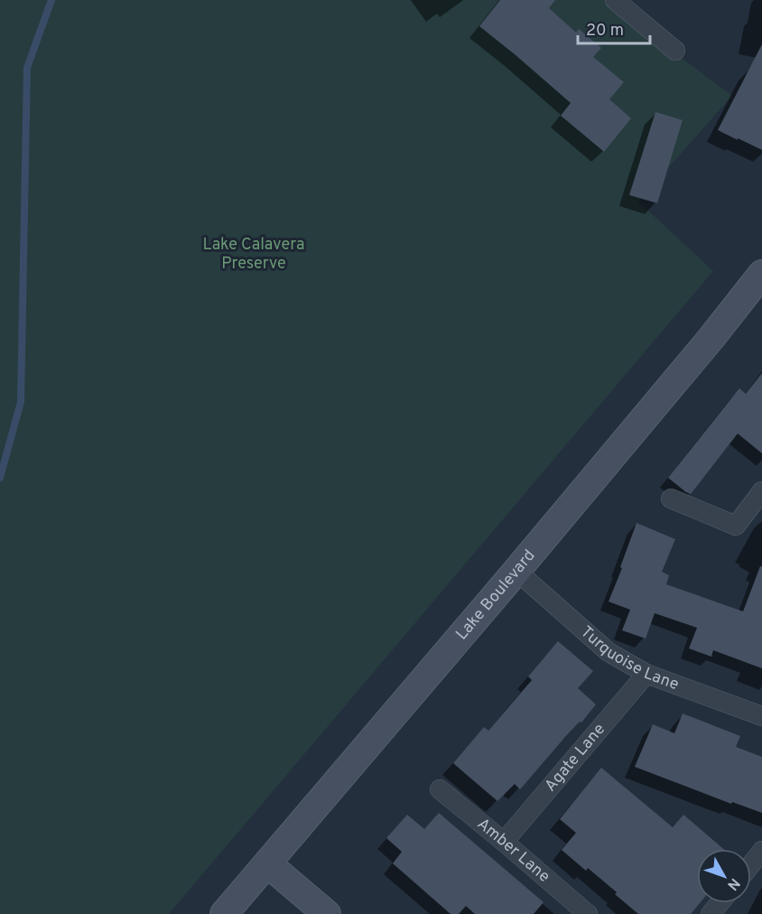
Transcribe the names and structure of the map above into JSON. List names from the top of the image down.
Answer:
{
  "streets": {
    "main road": ["Lake Boulevard"],
    "street": ["Turquoise Lane", "Agate Lane", "Amber Lane"]
  },
  "crossings": [
    ["Lake Boulevard", "Turquoise Lane"],
    ["Turquoise Lane", "Agate Lane"],
    ["Agate Lane", "Amber Lane"]
  ],
  "parks": ["Lake Calavera Preserve"],
  "scale_bar": "20 m",
  "north": "bottom right"
}
